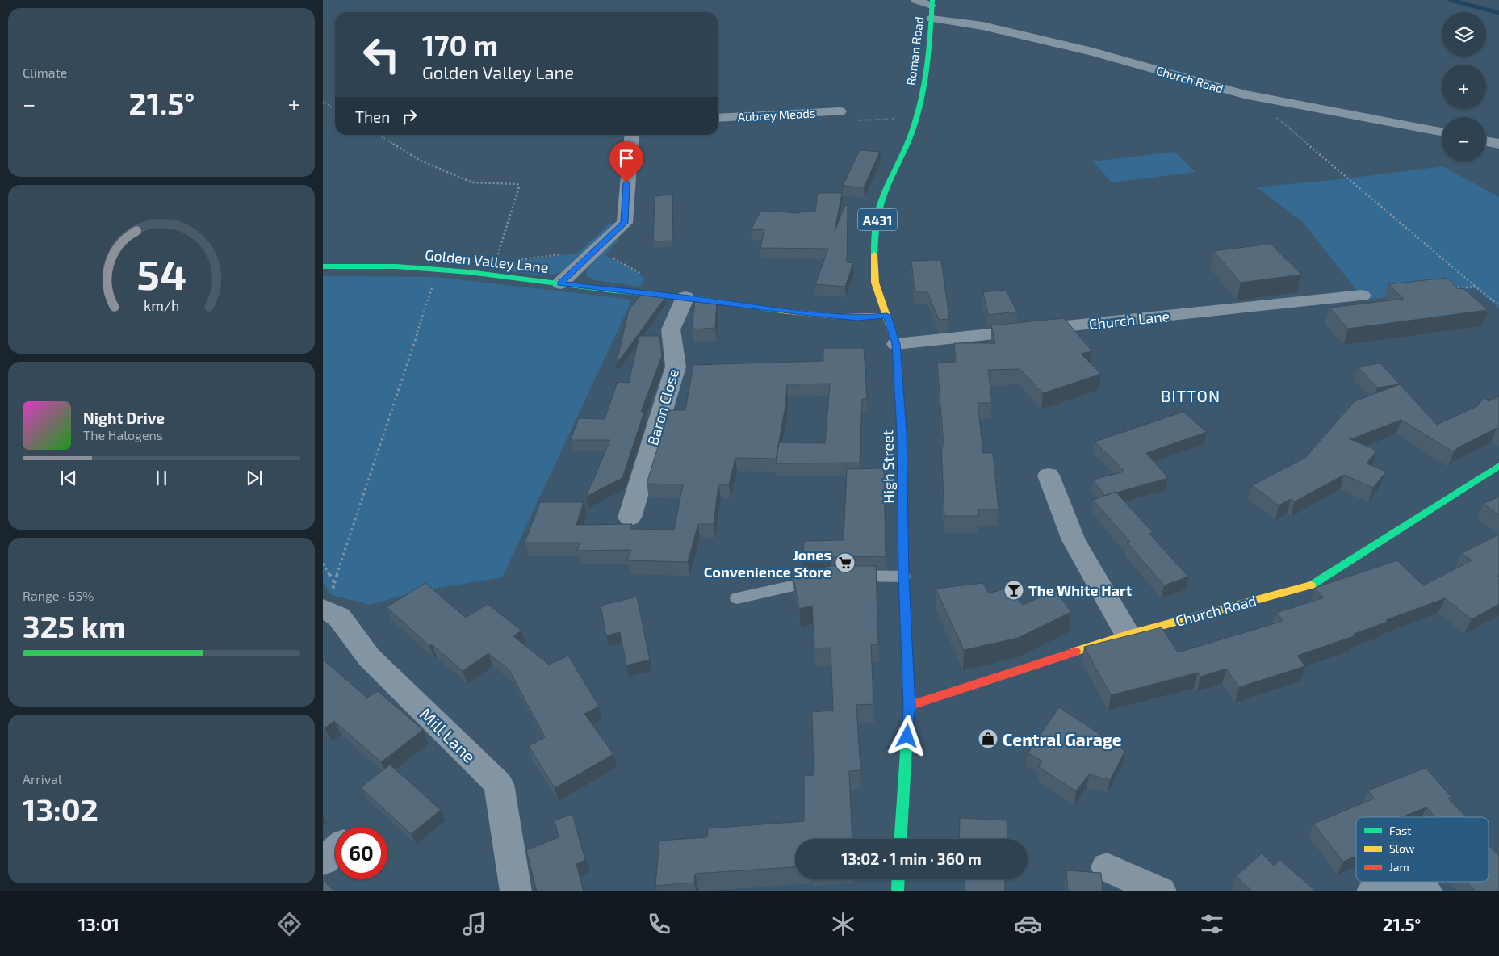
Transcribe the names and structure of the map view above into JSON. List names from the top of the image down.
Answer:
{
  "streets": {
    "main road": [
      "Roman Road",
      "Church Road",
      "A431",
      "Golden Valley Lane",
      "High Street"
    ],
    "street": [
      "Aubrey Meads",
      "Church Lane",
      "Baron Close",
      "Mill Lane"
    ]
  },
  "crossings": [
    ["Roman Road", "Church Road"],
    ["Roman Road", "High Street"],
    ["Church Road", "High Street"],
    ["Golden Valley Lane", "Baron Close"],
    ["Golden Valley Lane", "High Street"],
    ["Church Lane", "High Street"]
  ],
  "districts": ["BITTON"],
  "places": {
    "supermarket": ["Jones Convenience Store"],
    "bar": ["The White Hart"],
    "shop": ["Central Garage"]
  },
  "legend": ["Fast", "Slow", "Jam"],
  "page": {
    "tile": [
      "Climate",
      ["Range · 65%", "325 km"],
      ["Arrival", "13:02"]
    ],
    "map_buttons": ["+", "−"],
    "turn": ["170 m", "Golden Valley Lane"],
    "heat": ["−", "21.5°", "+"],
    "then": "Then",
    "song": ["Night Drive", "The Halogens"],
    "limit": "60",
    "trip": "13:02 · 1 min · 360 m",
    "tabs": ["13:01", "21.5°"],
    "gauge": ["54", "km/h"]
  }
}
